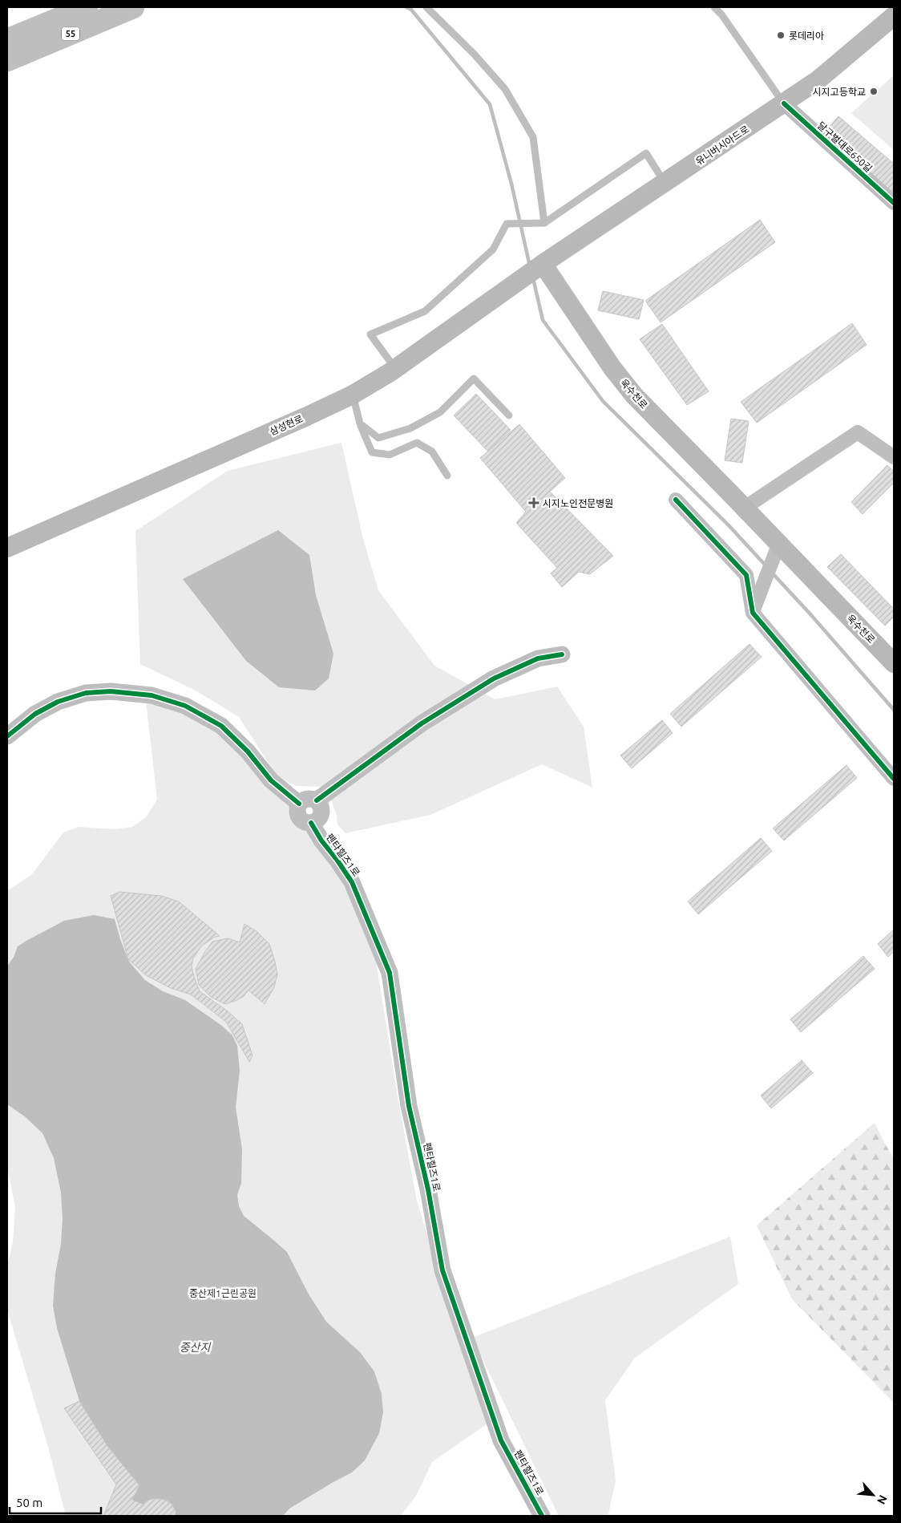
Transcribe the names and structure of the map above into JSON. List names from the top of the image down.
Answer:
{
  "streets": {
    "highway": ["55"],
    "main road": ["유니버시아드로", "욱수천로", "삼성현로"],
    "street": ["달구벌대로650길", "펜타힐즈1로"]
  },
  "crossings": [
    ["유니버시아드로", "달구벌대로650길"],
    ["유니버시아드로", "욱수천로"],
    ["유니버시아드로", "삼성현로"],
    ["욱수천로", "삼성현로"]
  ],
  "water": ["중산지"],
  "parks": ["중산제1근린공원"],
  "places": {
    "other": ["롯데리아", "시지고등학교"],
    "health": ["시지노인전문병원"]
  },
  "scale_bar": "50 m",
  "north": "bottom right"
}
